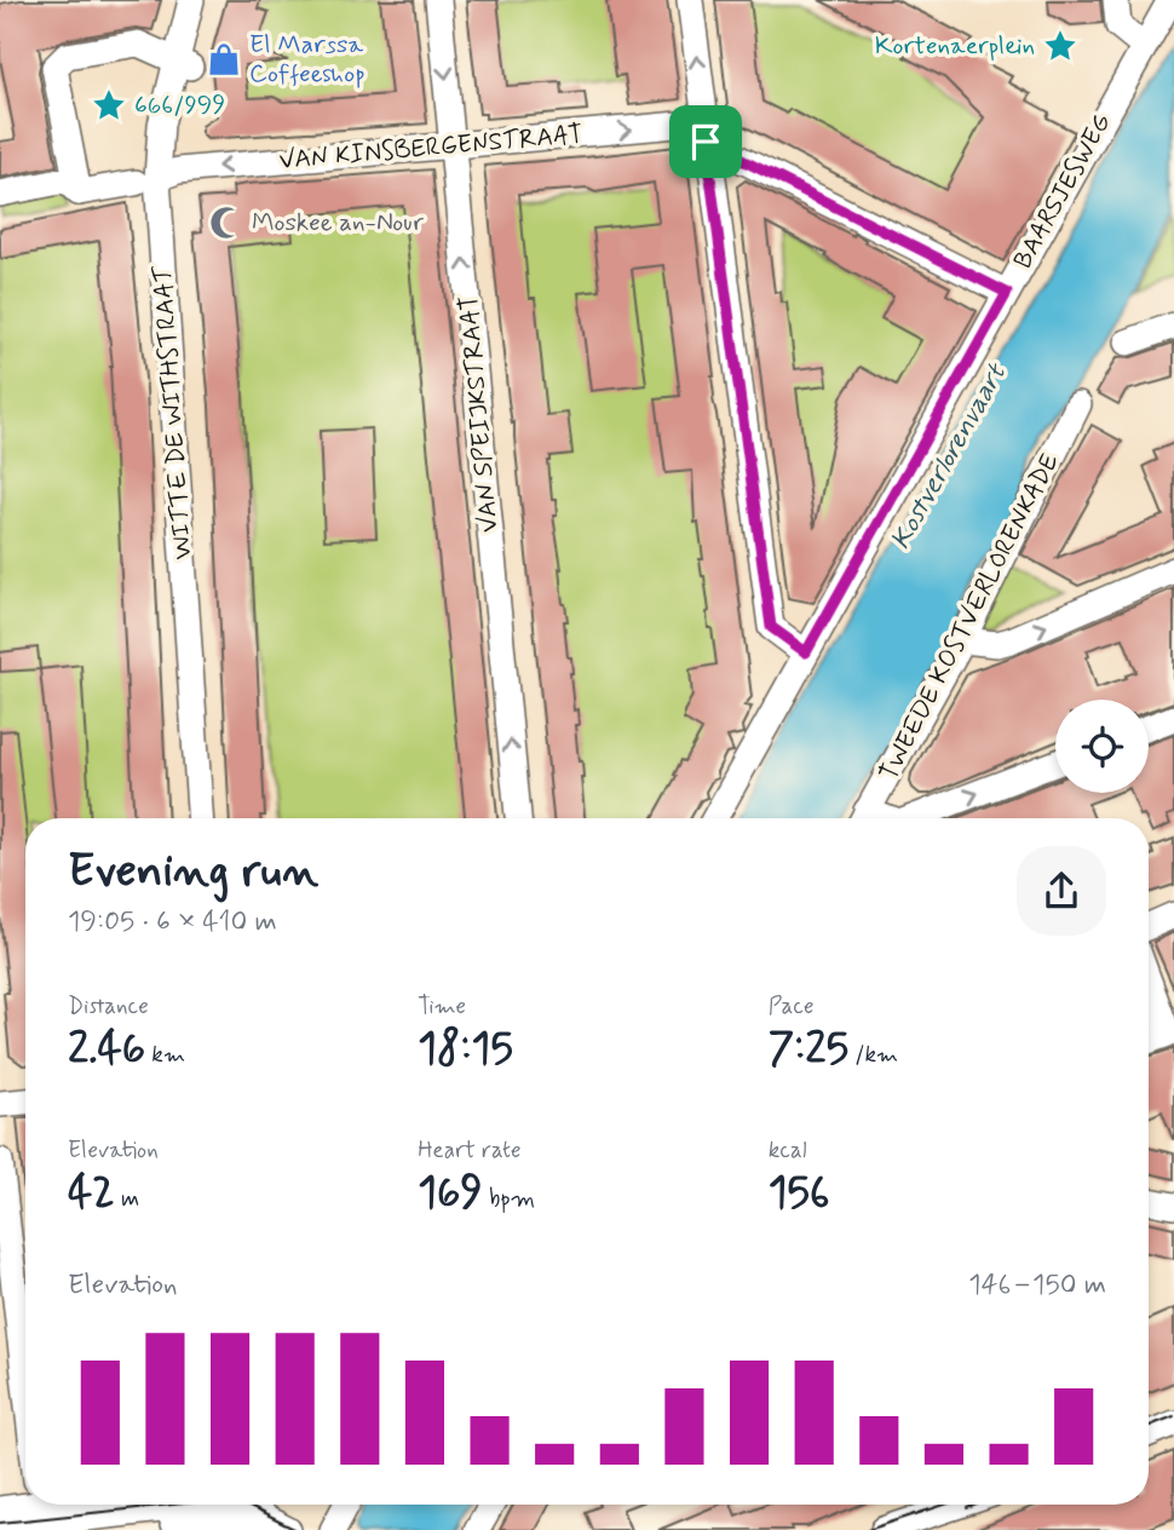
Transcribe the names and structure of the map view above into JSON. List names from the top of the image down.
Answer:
{
  "streets": {
    "street": [
      "VAN KINSBERGENSTRAAT",
      "BAARSJESWEG",
      "WITTE DE WITHSTRAAT",
      "VAN SPEIJKSTRAAT",
      "TWEEDE KOSTVERLORENKADE"
    ]
  },
  "crossings": [
    ["VAN KINSBERGENSTRAAT", "WITTE DE WITHSTRAAT"],
    ["VAN KINSBERGENSTRAAT", "VAN SPEIJKSTRAAT"]
  ],
  "water": ["Kostverlorenvaart"],
  "places": {
    "place": ["Kortenaerplein", "666/999"],
    "shop": ["El Marssa Coffeeshop"],
    "mosque": ["Moskee an-Nour"]
  },
  "page": {
    "heading": ["Evening run", "19:05 · 6 × 410 m"],
    "stats": [
      ["Distance", "2.46 km"],
      ["Time", "18:15"],
      ["Pace", "7:25 /km"],
      ["Elevation", "42 m"],
      ["Heart rate", "169 bpm"],
      ["kcal", "156"]
    ],
    "chart": ["Elevation", "146–150 m"]
  }
}
